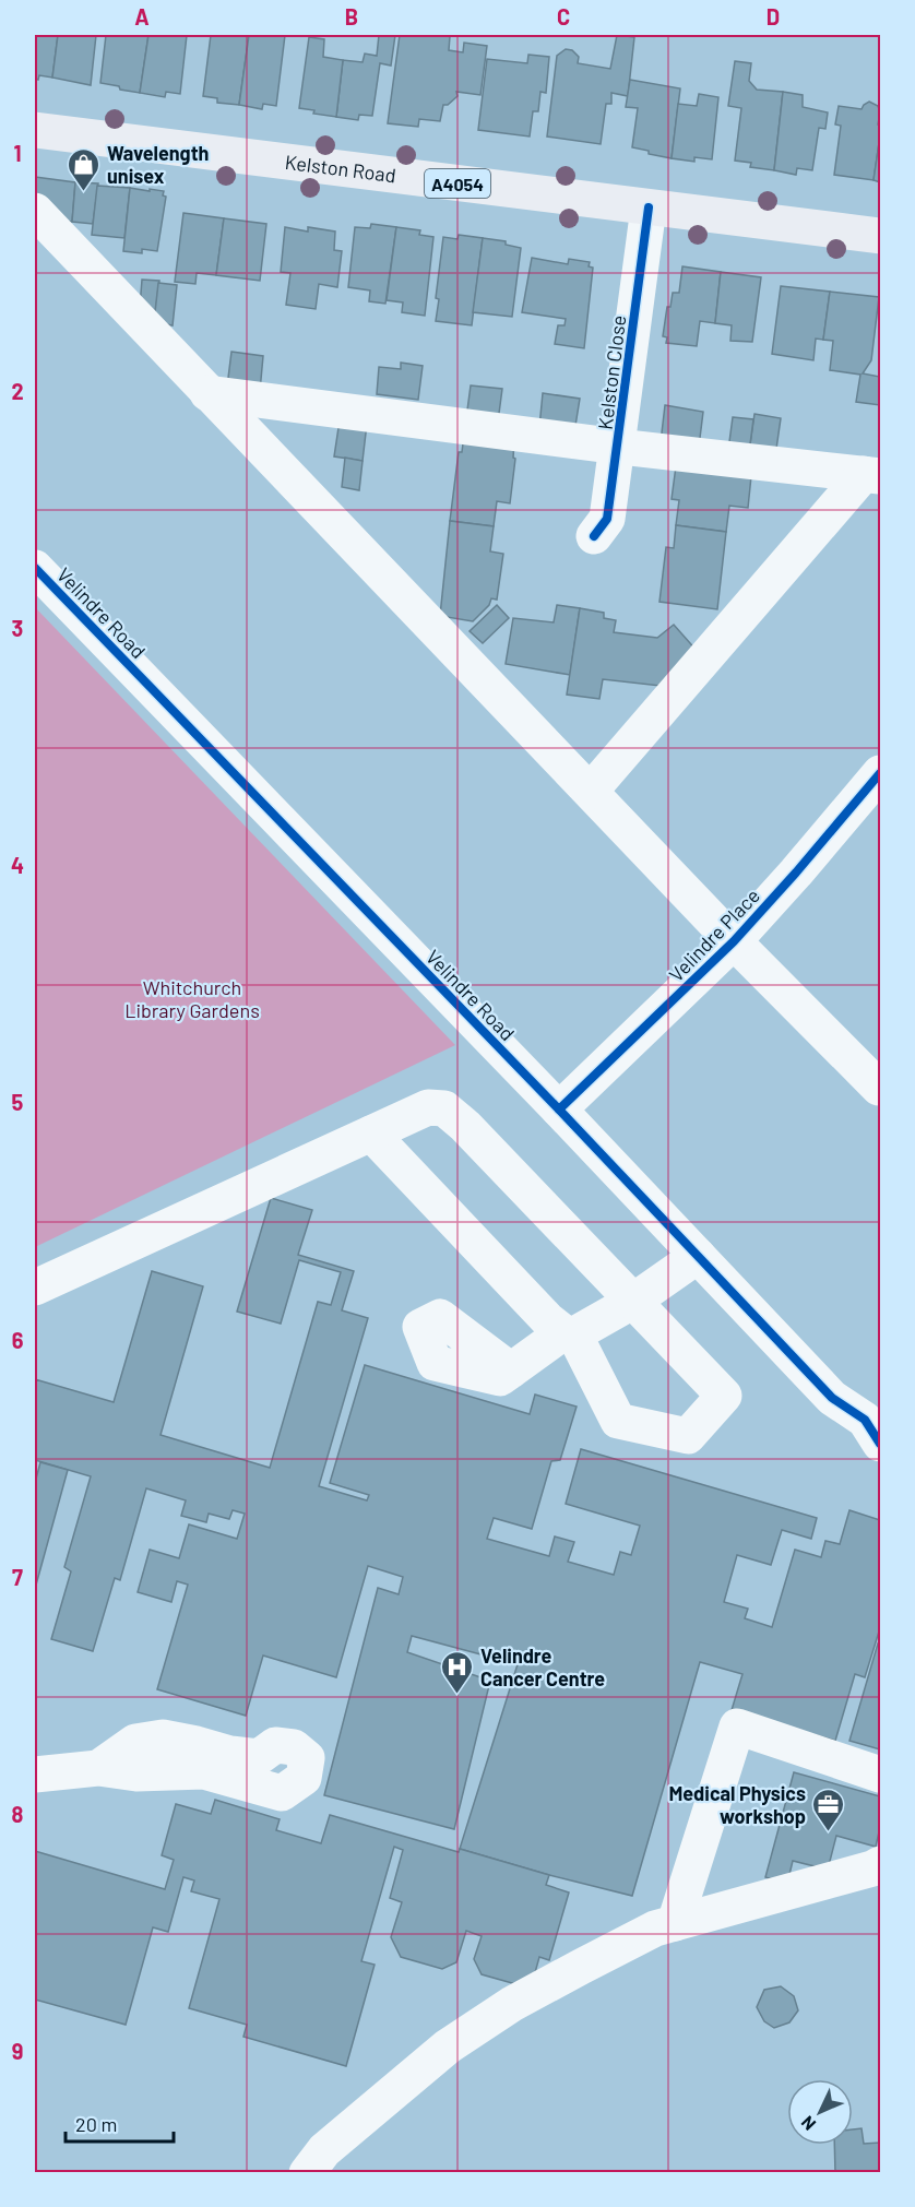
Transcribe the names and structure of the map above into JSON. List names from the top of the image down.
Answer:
{
  "streets": {
    "main road": ["Kelston Road", "A4054"],
    "street": ["Kelston Close", "Velindre Road", "Velindre Place"]
  },
  "crossings": [
    ["Kelston Road", "Kelston Close"],
    ["Velindre Road", "Velindre Place"]
  ],
  "parks": ["Whitchurch Library Gardens"],
  "places": {
    "shop": ["Wavelength unisex"],
    "hospital": ["Velindre Cancer Centre"],
    "office": ["Medical Physics workshop"]
  },
  "scale_bar": "20 m",
  "north": "bottom left",
  "grid": {
    "columns": [
      "A",
      "B",
      "C",
      "D"
    ],
    "rows": [
      "1",
      "2",
      "3",
      "4",
      "5",
      "6",
      "7",
      "8",
      "9"
    ]
  }
}
